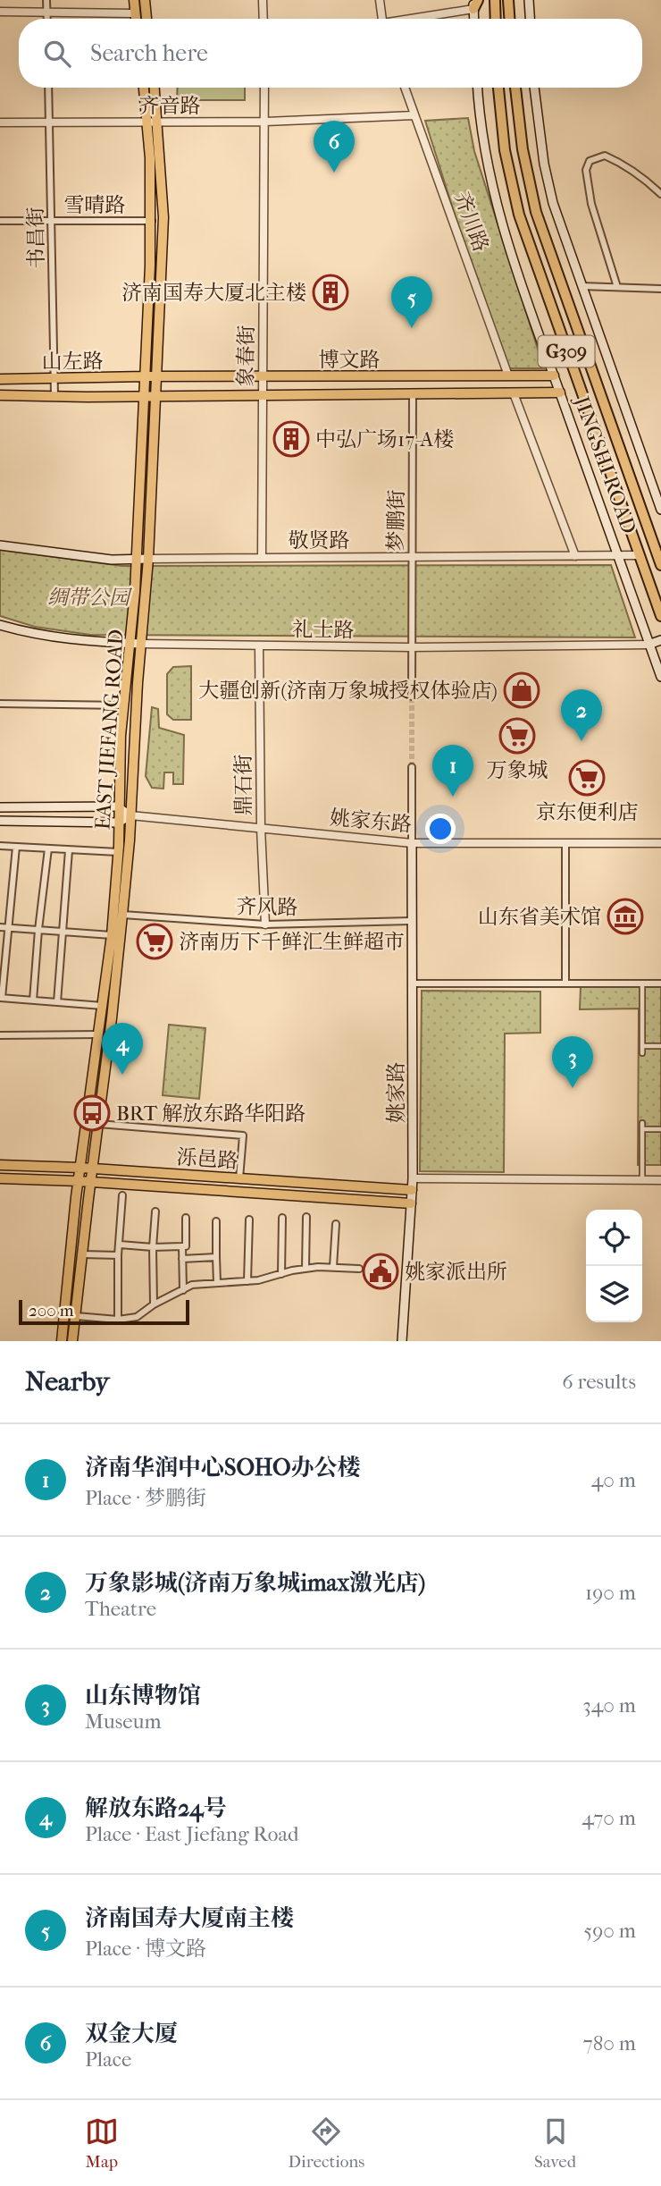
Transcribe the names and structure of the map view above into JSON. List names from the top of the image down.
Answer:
{
  "streets": {
    "highway": ["G309", "JINGSHI ROAD"],
    "main road": [
      "博文路",
      "山左路",
      "敬贤路",
      "礼士路",
      "EAST JIEFANG ROAD",
      "姚家路",
      "泺邑路"
    ],
    "street": [
      "齐音路",
      "雪晴路",
      "齐川路",
      "书昌街",
      "象春街",
      "梦鹏街",
      "鼎石街",
      "姚家东路",
      "齐风路"
    ]
  },
  "crossings": [
    ["齐音路", "齐川路"],
    ["齐音路", "书昌街"],
    ["齐音路", "象春街"],
    ["齐音路", "EAST JIEFANG ROAD"],
    ["雪晴路", "书昌街"],
    ["雪晴路", "EAST JIEFANG ROAD"],
    ["齐川路", "博文路"],
    ["书昌街", "山左路"],
    ["象春街", "博文路"],
    ["象春街", "敬贤路"],
    ["博文路", "山左路"],
    ["博文路", "JINGSHI ROAD"],
    ["博文路", "梦鹏街"],
    ["博文路", "EAST JIEFANG ROAD"],
    ["山左路", "EAST JIEFANG ROAD"],
    ["JINGSHI ROAD", "敬贤路"],
    ["JINGSHI ROAD", "礼士路"],
    ["梦鹏街", "敬贤路"],
    ["梦鹏街", "礼士路"],
    ["敬贤路", "EAST JIEFANG ROAD"],
    ["礼士路", "EAST JIEFANG ROAD"],
    ["礼士路", "鼎石街"],
    ["EAST JIEFANG ROAD", "姚家东路"],
    ["EAST JIEFANG ROAD", "齐风路"],
    ["EAST JIEFANG ROAD", "泺邑路"],
    ["鼎石街", "姚家东路"],
    ["鼎石街", "齐风路"],
    ["姚家东路", "姚家路"],
    ["齐风路", "姚家路"],
    ["姚家路", "泺邑路"]
  ],
  "parks": ["绸带公园"],
  "places": {
    "building": ["济南国寿大厦北主楼", "中弘广场17-A楼"],
    "shop": ["大疆创新(济南万象城授权体验店)"],
    "supermarket": ["万象城", "京东便利店", "济南历下千鲜汇生鲜超市"],
    "museum": ["山东省美术馆"],
    "bus stop": ["BRT 解放东路华阳路"],
    "public building": ["姚家派出所"]
  },
  "scale_bar": "200 m",
  "page": {
    "search": "Search here",
    "pins": [
      "6",
      "5",
      "2",
      "1",
      "4",
      "3"
    ],
    "scale": "200 m",
    "heading": ["Nearby", "6 results"],
    "list": [
      {
        "mark": "1",
        "name": "济南华润中心SOHO办公楼",
        "note": "Place · 梦鹏街",
        "value": "40 m"
      },
      {
        "mark": "2",
        "name": "万象影城(济南万象城imax激光店)",
        "note": "Theatre",
        "value": "190 m"
      },
      {
        "mark": "3",
        "name": "山东博物馆",
        "note": "Museum",
        "value": "340 m"
      },
      {
        "mark": "4",
        "name": "解放东路24号",
        "note": "Place · East Jiefang Road",
        "value": "470 m"
      },
      {
        "mark": "5",
        "name": "济南国寿大厦南主楼",
        "note": "Place · 博文路",
        "value": "590 m"
      },
      {
        "mark": "6",
        "name": "双金大厦",
        "note": "Place",
        "value": "780 m"
      }
    ],
    "nav": ["Map", "Directions", "Saved"]
  }
}
